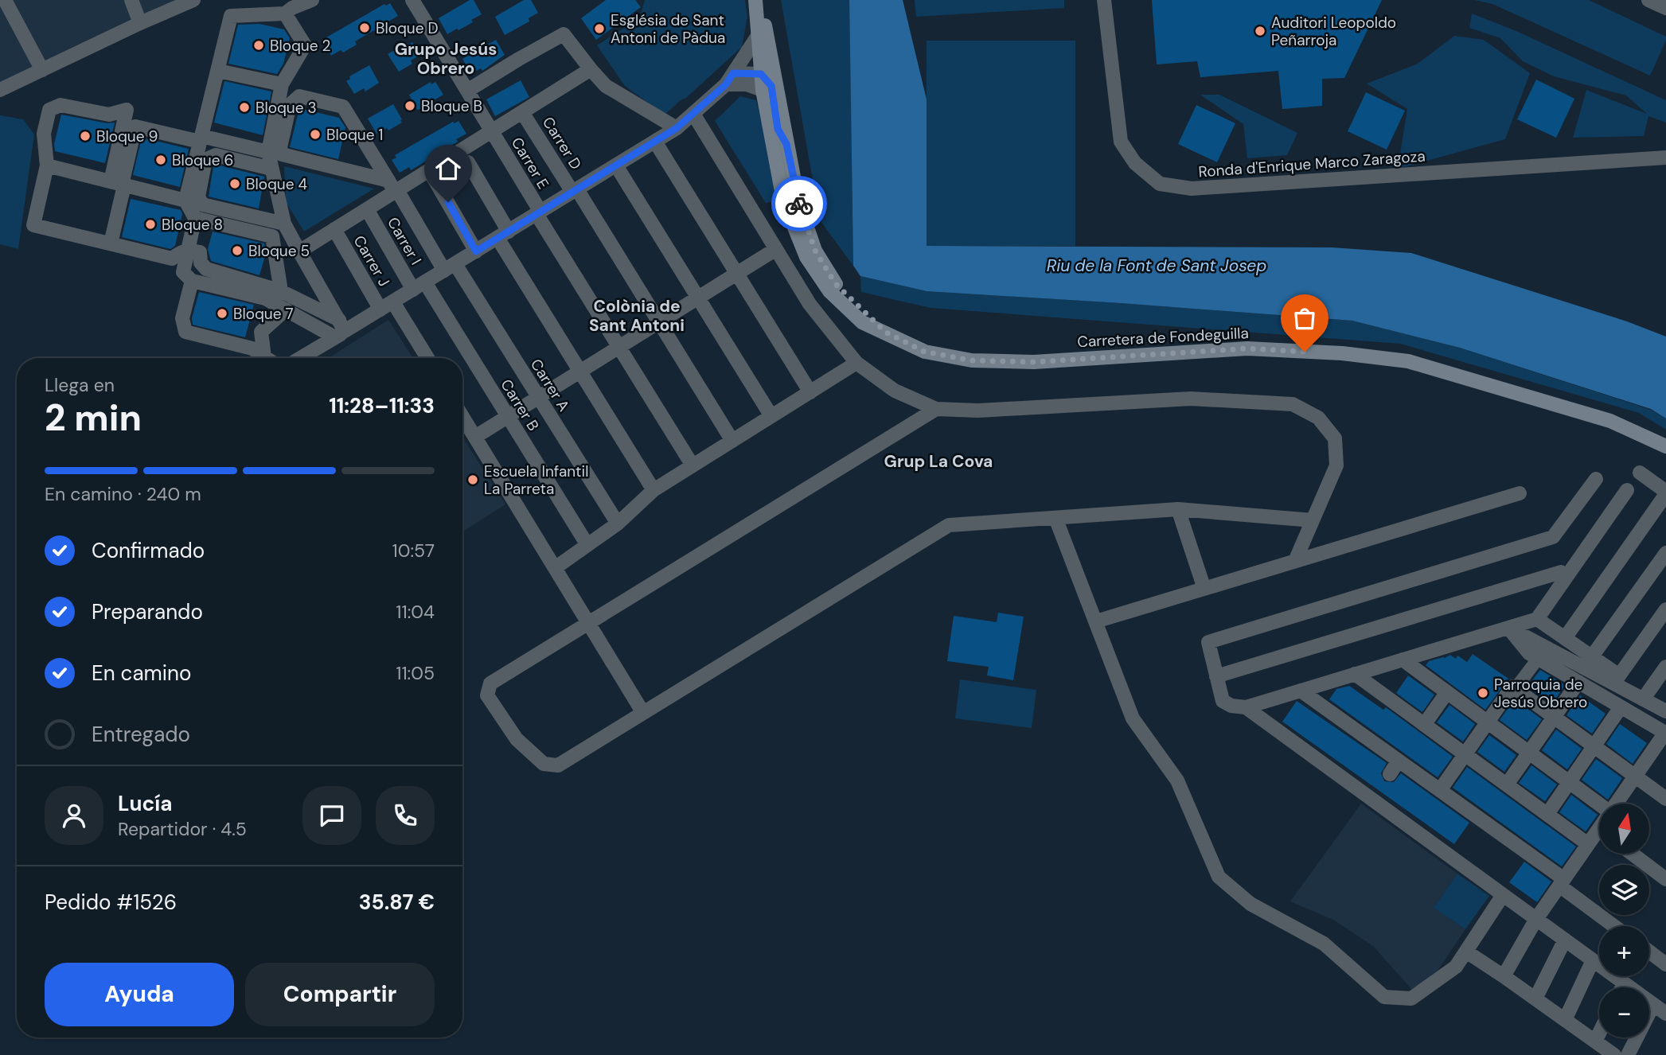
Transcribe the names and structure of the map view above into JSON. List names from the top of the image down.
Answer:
{
  "streets": {
    "main road": ["Carretera de Fondeguilla"],
    "street": [
      "Carrer D",
      "Carrer E",
      "Ronda d'Enrique Marco Zaragoza",
      "Carrer I",
      "Carrer J",
      "Carrer A",
      "Carrer B"
    ]
  },
  "crossings": [
    ["Carrer I", "Carrer B"]
  ],
  "districts": ["Grupo Jesús Obrero", "Colònia de Sant Antoni", "Grup La Cova"],
  "water": ["Riu de la Font de Sant Josep"],
  "places": [
    "Bloque D",
    "Església de Sant Antoni de Pàdua",
    "Auditori Leopoldo Peñarroja",
    "Bloque 2",
    "Bloque B",
    "Bloque 3",
    "Bloque 1",
    "Bloque 9",
    "Bloque 6",
    "Bloque 4",
    "Bloque 8",
    "Bloque 5",
    "Bloque 7",
    "Escuela Infantil La Parreta",
    "Parroquia de Jesús Obrero"
  ],
  "north": "top",
  "page": {
    "heading": ["2 min", "Llega en", "11:28–11:33"],
    "panel": [
      "Lucía",
      "Repartidor · 4.5",
      "Pedido #1526",
      "35.87 €"
    ],
    "bar": "En camino · 240 m",
    "list": [
      ["Confirmado", "10:57"],
      ["Preparando", "11:04"],
      ["En camino", "11:05"],
      "Entregado"
    ],
    "map_buttons": ["+", "−"],
    "buttons": ["Ayuda", "Compartir"]
  }
}
